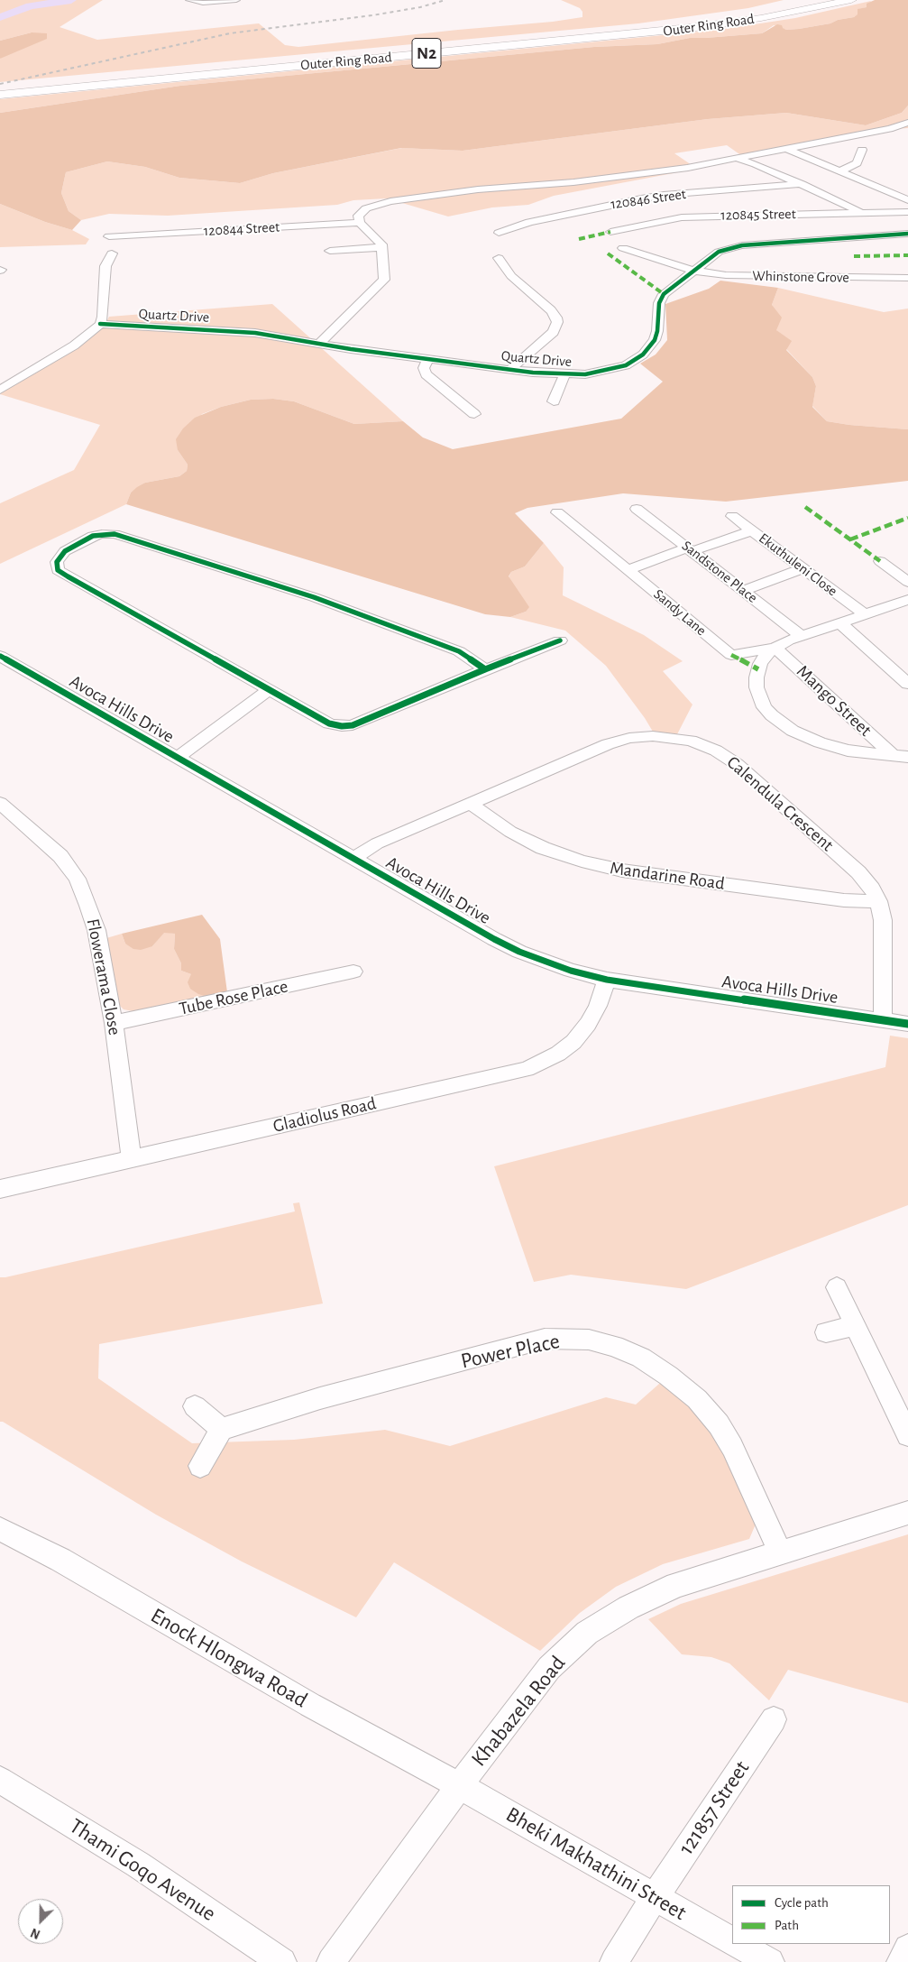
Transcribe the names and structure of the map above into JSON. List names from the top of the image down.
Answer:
{
  "streets": {
    "highway": ["Outer Ring Road", "N2"],
    "street": [
      "120846 Street",
      "120845 Street",
      "120844 Street",
      "Whinstone Grove",
      "Quartz Drive",
      "Ekuthuleni Close",
      "Sandstone Place",
      "Sandy Lane",
      "Mango Street",
      "Avoca Hills Drive",
      "Calendula Crescent",
      "Mandarine Road",
      "Flowerama Close",
      "Tube Rose Place",
      "Gladiolus Road",
      "Power Place",
      "Enock Hlongwa Road",
      "Khabazela Road",
      "121857 Street",
      "Bheki Makhathini Street",
      "Thami Goqo Avenue"
    ]
  },
  "crossings": [
    ["120846 Street", "120845 Street"],
    ["Whinstone Grove", "Quartz Drive"],
    ["Ekuthuleni Close", "Sandy Lane"],
    ["Sandstone Place", "Sandy Lane"],
    ["Sandy Lane", "Mango Street"],
    ["Avoca Hills Drive", "Calendula Crescent"],
    ["Avoca Hills Drive", "Gladiolus Road"],
    ["Calendula Crescent", "Mandarine Road"],
    ["Flowerama Close", "Tube Rose Place"],
    ["Flowerama Close", "Gladiolus Road"],
    ["Power Place", "Khabazela Road"],
    ["Enock Hlongwa Road", "Khabazela Road"],
    ["Enock Hlongwa Road", "Bheki Makhathini Street"],
    ["Khabazela Road", "Bheki Makhathini Street"],
    ["121857 Street", "Bheki Makhathini Street"]
  ],
  "legend": ["Cycle path", "Path"],
  "north": "bottom left"
}
